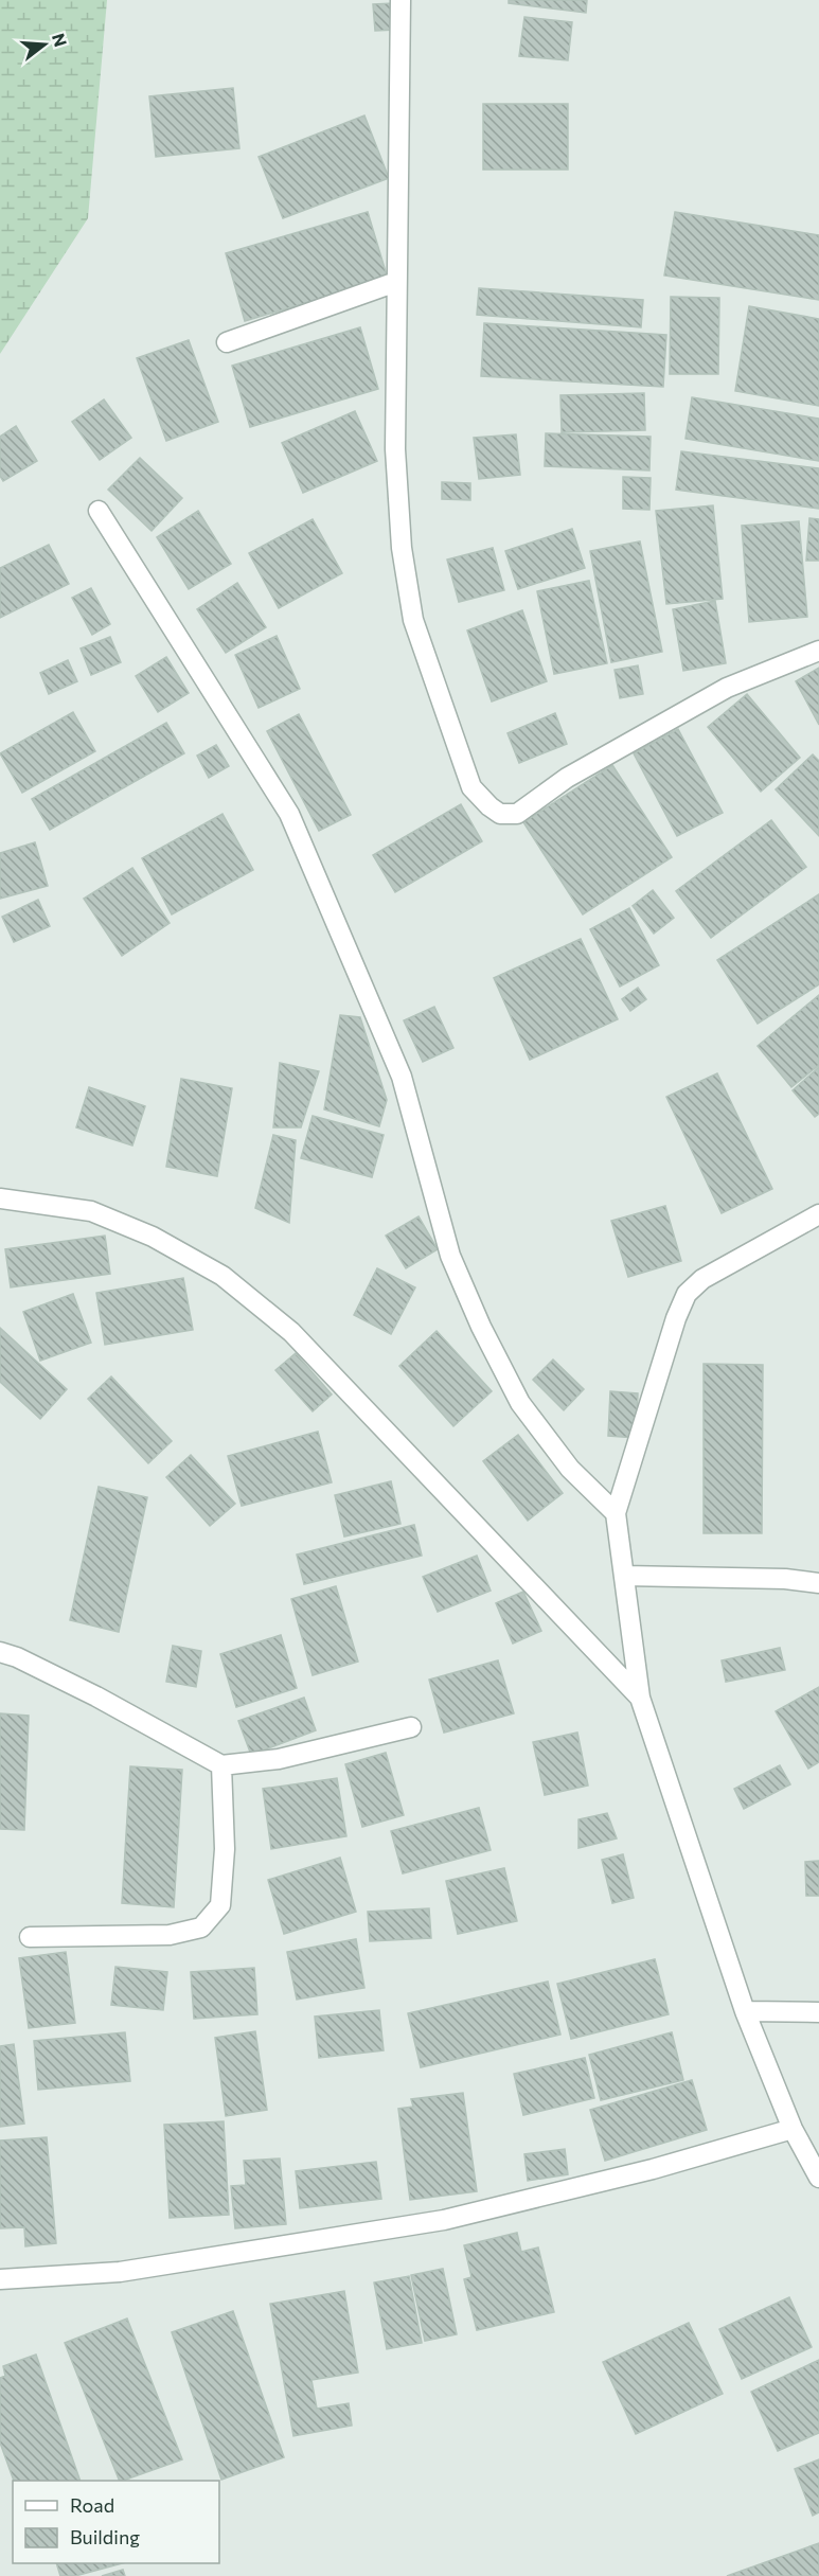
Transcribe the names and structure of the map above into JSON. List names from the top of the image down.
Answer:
{
  "legend": ["Road", "Building"],
  "north": "right"
}
